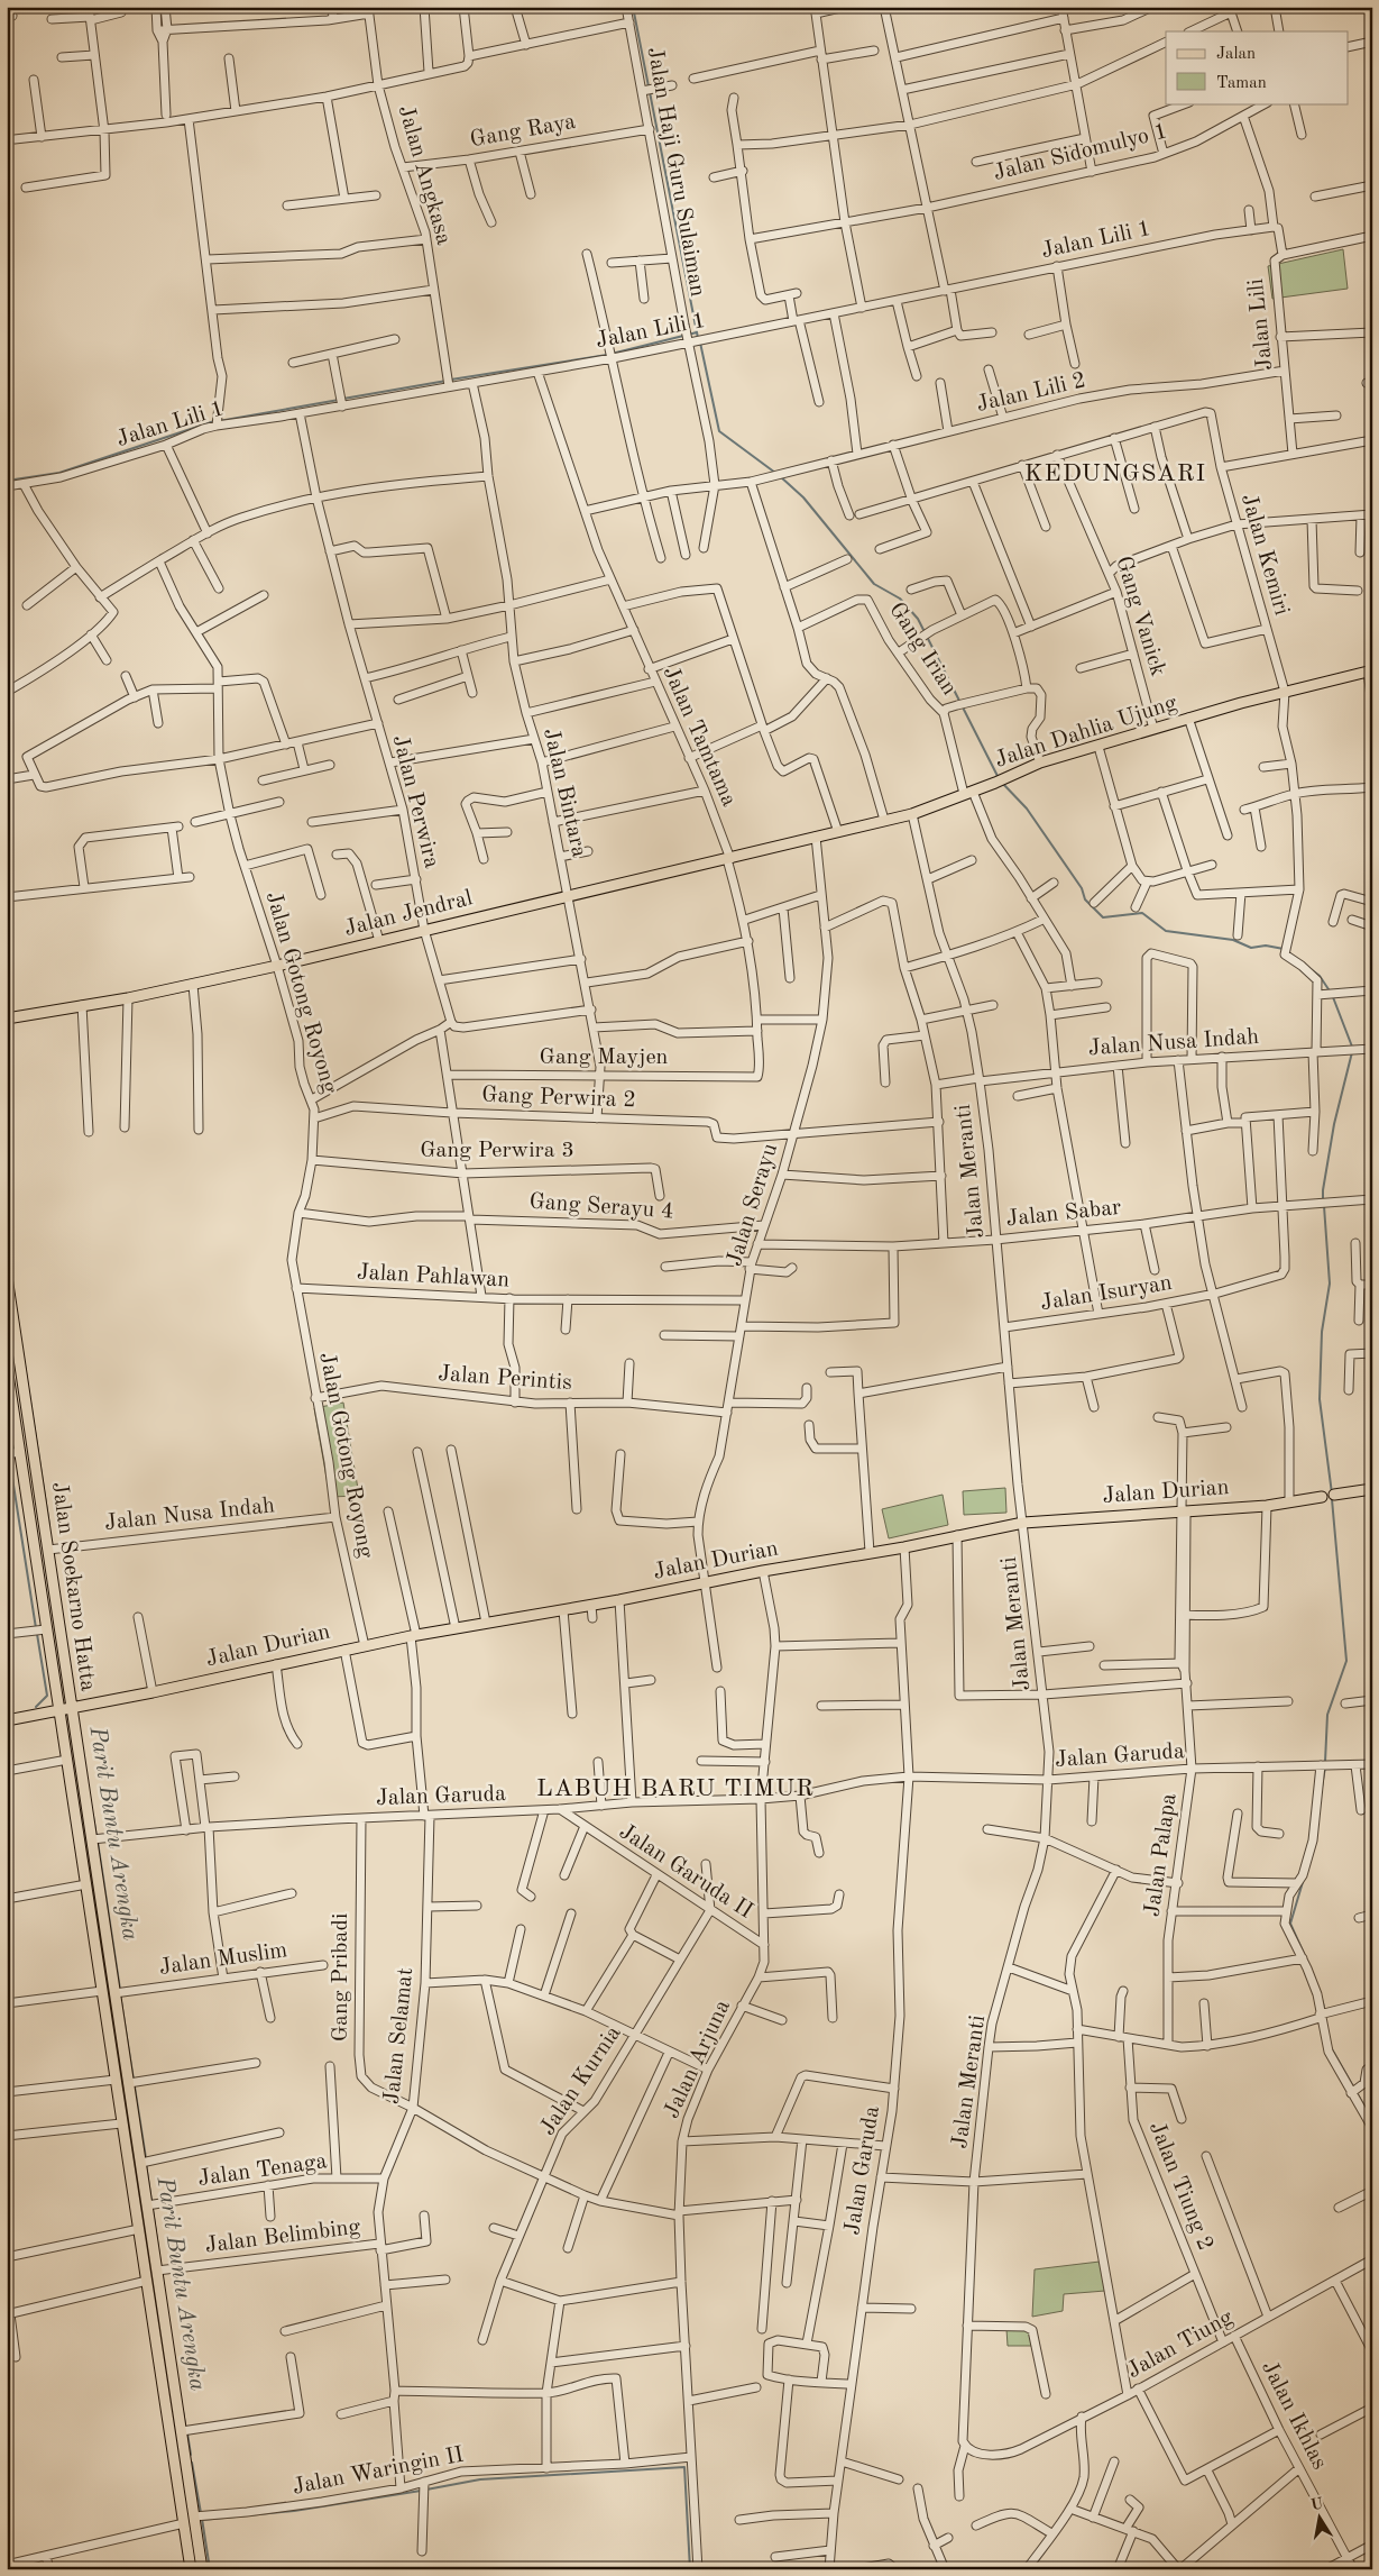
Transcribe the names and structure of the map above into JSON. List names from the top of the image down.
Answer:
{
  "streets": {
    "main road": [
      "Jalan Dahlia Ujung",
      "Jalan Jendral",
      "Jalan Durian",
      "Jalan Soekarno Hatta"
    ],
    "street": [
      "Gang Raya",
      "Jalan Sidomulyo 1",
      "Jalan Haji Guru Sulaiman",
      "Jalan Angkasa",
      "Jalan Lili 1",
      "Jalan Lili",
      "Jalan Lili 2",
      "Jalan Kemiri",
      "Gang Vanick",
      "Gang Irian",
      "Jalan Tamtama",
      "Jalan Bintara",
      "Jalan Perwira",
      "Jalan Gotong Royong",
      "Jalan Nusa Indah",
      "Gang Mayjen",
      "Gang Perwira 2",
      "Gang Perwira 3",
      "Jalan Meranti",
      "Jalan Serayu",
      "Gang Serayu 4",
      "Jalan Sabar",
      "Jalan Pahlawan",
      "Jalan Isuryan",
      "Jalan Perintis",
      "Jalan Garuda",
      "Jalan Palapa",
      "Jalan Garuda II",
      "Jalan Muslim",
      "Gang Pribadi",
      "Jalan Selamat",
      "Jalan Arjuna",
      "Jalan Kurnia",
      "Jalan Tenaga",
      "Jalan Tiung 2",
      "Jalan Belimbing",
      "Jalan Tiung",
      "Jalan Ikhlas",
      "Jalan Waringin II"
    ]
  },
  "crossings": [
    ["Gang Raya", "Jalan Haji Guru Sulaiman"],
    ["Gang Raya", "Jalan Angkasa"],
    ["Jalan Haji Guru Sulaiman", "Jalan Lili 1"],
    ["Jalan Angkasa", "Jalan Lili 1"],
    ["Jalan Lili 1", "Jalan Tamtama"],
    ["Jalan Lili 1", "Jalan Bintara"],
    ["Jalan Lili 1", "Jalan Perwira"],
    ["Jalan Lili", "Jalan Lili 2"],
    ["Jalan Kemiri", "Gang Vanick"],
    ["Jalan Kemiri", "Jalan Dahlia Ujung"],
    ["Jalan Kemiri", "Jalan Nusa Indah"],
    ["Gang Vanick", "Jalan Dahlia Ujung"],
    ["Gang Irian", "Jalan Dahlia Ujung"],
    ["Jalan Dahlia Ujung", "Jalan Jendral"],
    ["Jalan Dahlia Ujung", "Jalan Meranti"],
    ["Jalan Dahlia Ujung", "Jalan Serayu"],
    ["Jalan Tamtama", "Jalan Jendral"],
    ["Jalan Tamtama", "Gang Mayjen"],
    ["Jalan Bintara", "Jalan Jendral"],
    ["Jalan Bintara", "Gang Mayjen"],
    ["Jalan Bintara", "Gang Perwira 2"],
    ["Jalan Perwira", "Jalan Jendral"],
    ["Jalan Jendral", "Jalan Gotong Royong"],
    ["Jalan Jendral", "Jalan Serayu"],
    ["Jalan Gotong Royong", "Jalan Nusa Indah"],
    ["Jalan Gotong Royong", "Gang Perwira 2"],
    ["Jalan Gotong Royong", "Gang Perwira 3"],
    ["Jalan Gotong Royong", "Gang Serayu 4"],
    ["Jalan Gotong Royong", "Jalan Pahlawan"],
    ["Jalan Gotong Royong", "Jalan Perintis"],
    ["Jalan Gotong Royong", "Jalan Durian"],
    ["Jalan Nusa Indah", "Jalan Meranti"],
    ["Jalan Nusa Indah", "Jalan Soekarno Hatta"],
    ["Gang Perwira 2", "Jalan Serayu"],
    ["Jalan Meranti", "Jalan Sabar"],
    ["Jalan Meranti", "Jalan Isuryan"],
    ["Jalan Meranti", "Jalan Durian"],
    ["Jalan Meranti", "Jalan Garuda"],
    ["Jalan Meranti", "Jalan Tiung"],
    ["Jalan Serayu", "Gang Serayu 4"],
    ["Jalan Serayu", "Jalan Sabar"],
    ["Jalan Serayu", "Jalan Pahlawan"],
    ["Jalan Serayu", "Jalan Perintis"],
    ["Jalan Serayu", "Jalan Durian"],
    ["Jalan Sabar", "Jalan Isuryan"],
    ["Jalan Durian", "Jalan Soekarno Hatta"],
    ["Jalan Durian", "Jalan Garuda"],
    ["Jalan Durian", "Jalan Palapa"],
    ["Jalan Durian", "Jalan Selamat"],
    ["Jalan Durian", "Jalan Arjuna"],
    ["Jalan Soekarno Hatta", "Jalan Garuda"],
    ["Jalan Soekarno Hatta", "Jalan Muslim"],
    ["Jalan Soekarno Hatta", "Jalan Tenaga"],
    ["Jalan Soekarno Hatta", "Jalan Belimbing"],
    ["Jalan Soekarno Hatta", "Jalan Waringin II"],
    ["Jalan Garuda", "Jalan Palapa"],
    ["Jalan Garuda", "Jalan Garuda II"],
    ["Jalan Garuda", "Gang Pribadi"],
    ["Jalan Garuda", "Jalan Selamat"],
    ["Jalan Garuda", "Jalan Arjuna"],
    ["Jalan Garuda II", "Jalan Arjuna"],
    ["Jalan Garuda II", "Jalan Kurnia"],
    ["Gang Pribadi", "Jalan Selamat"],
    ["Gang Pribadi", "Jalan Arjuna"],
    ["Gang Pribadi", "Jalan Kurnia"],
    ["Jalan Selamat", "Jalan Tenaga"],
    ["Jalan Selamat", "Jalan Belimbing"],
    ["Jalan Selamat", "Jalan Waringin II"],
    ["Jalan Arjuna", "Jalan Waringin II"],
    ["Jalan Tiung 2", "Jalan Tiung"],
    ["Jalan Tiung", "Jalan Ikhlas"]
  ],
  "districts": ["KEDUNGSARI", "LABUH BARU TIMUR"],
  "water": ["Parit Buntu Arengka"],
  "legend": ["Jalan", "Taman"],
  "north": "top"
}
